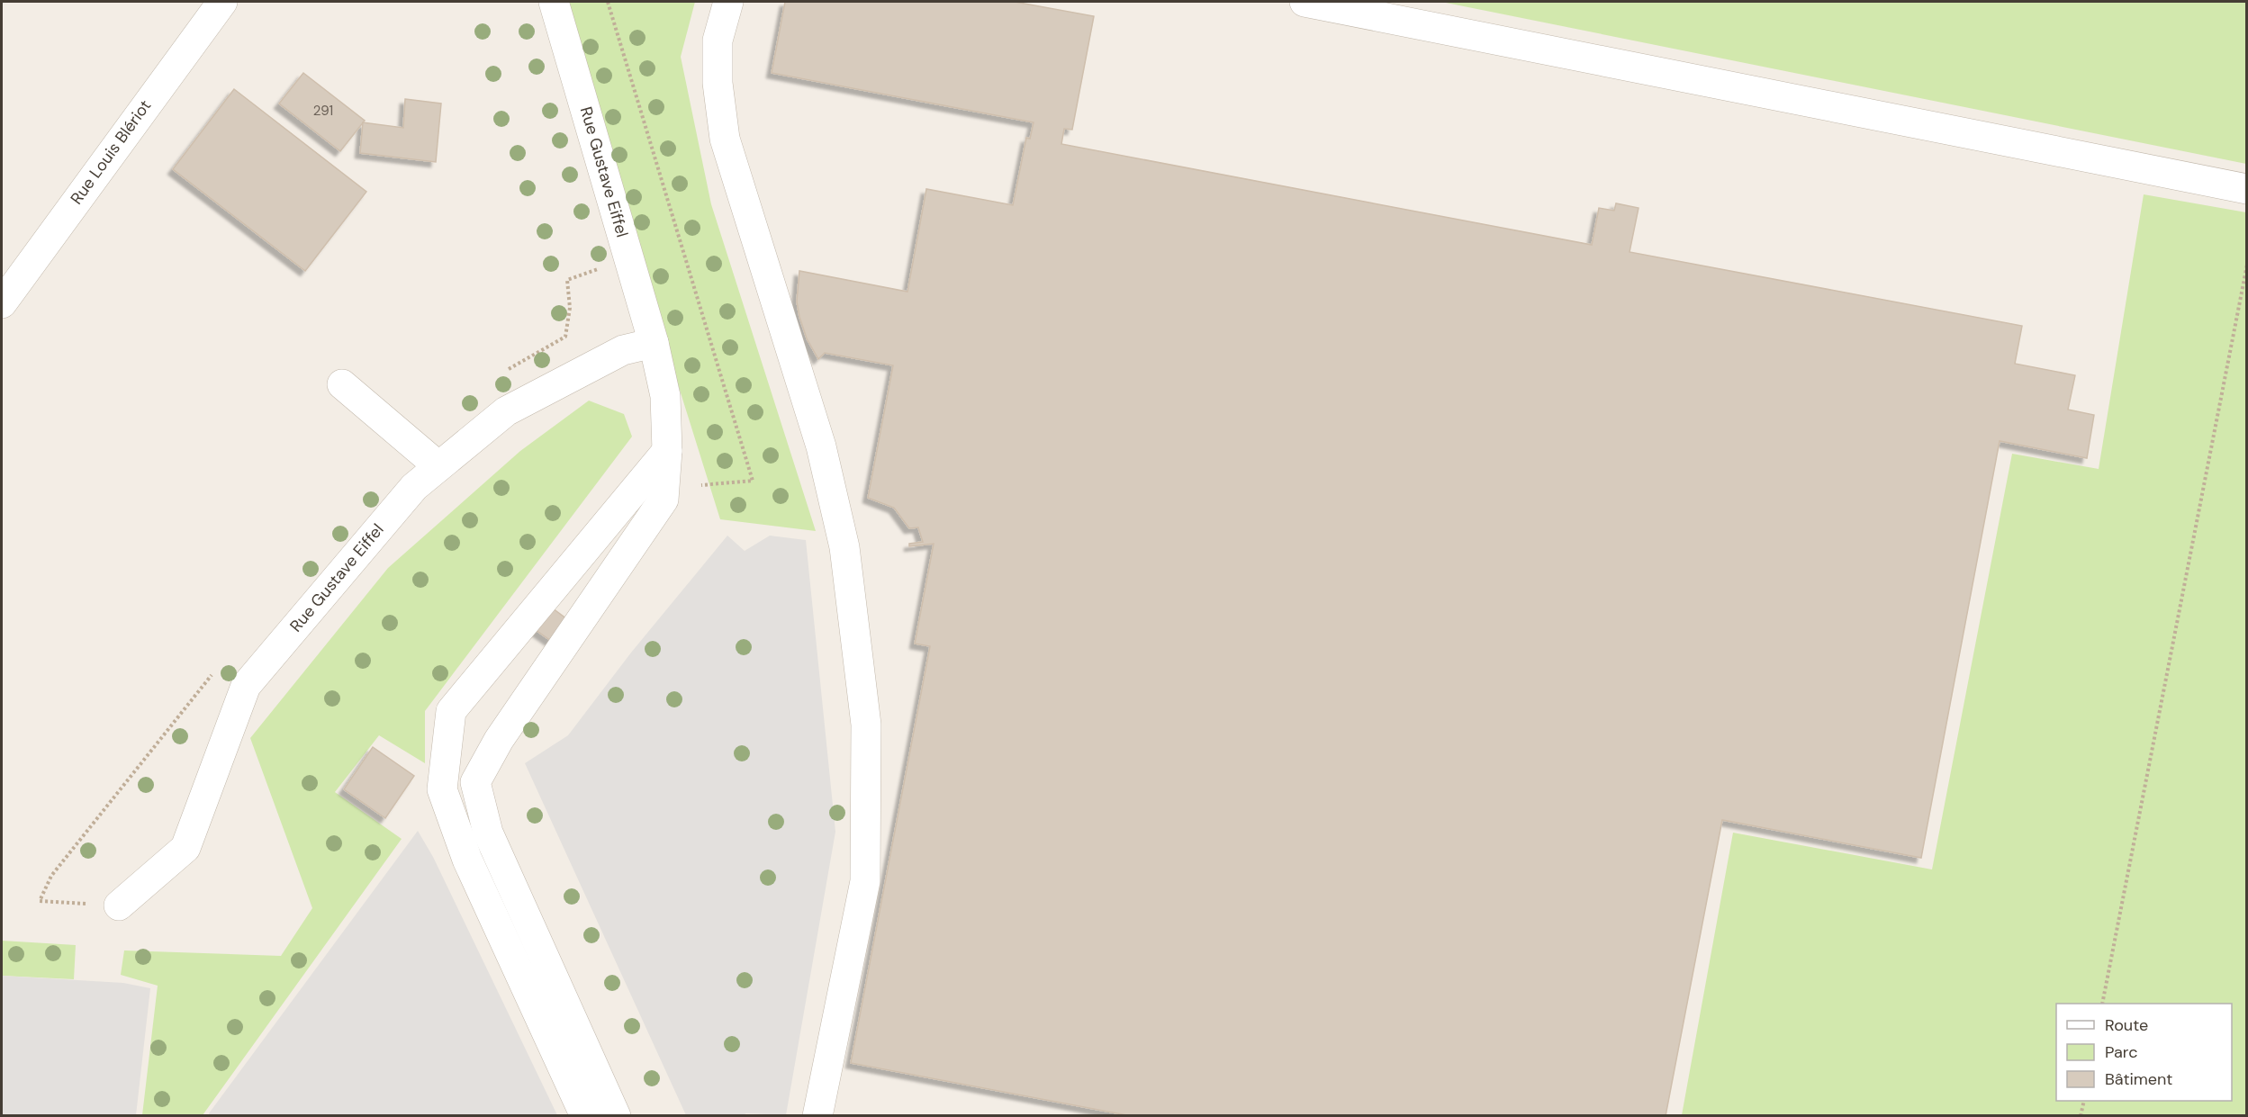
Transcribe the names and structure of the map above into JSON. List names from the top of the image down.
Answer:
{
  "streets": {
    "street": ["Rue Louis Blériot", "Rue Gustave Eiffel"]
  },
  "house_numbers": ["291"],
  "legend": ["Route", "Parc", "Bâtiment"]
}
